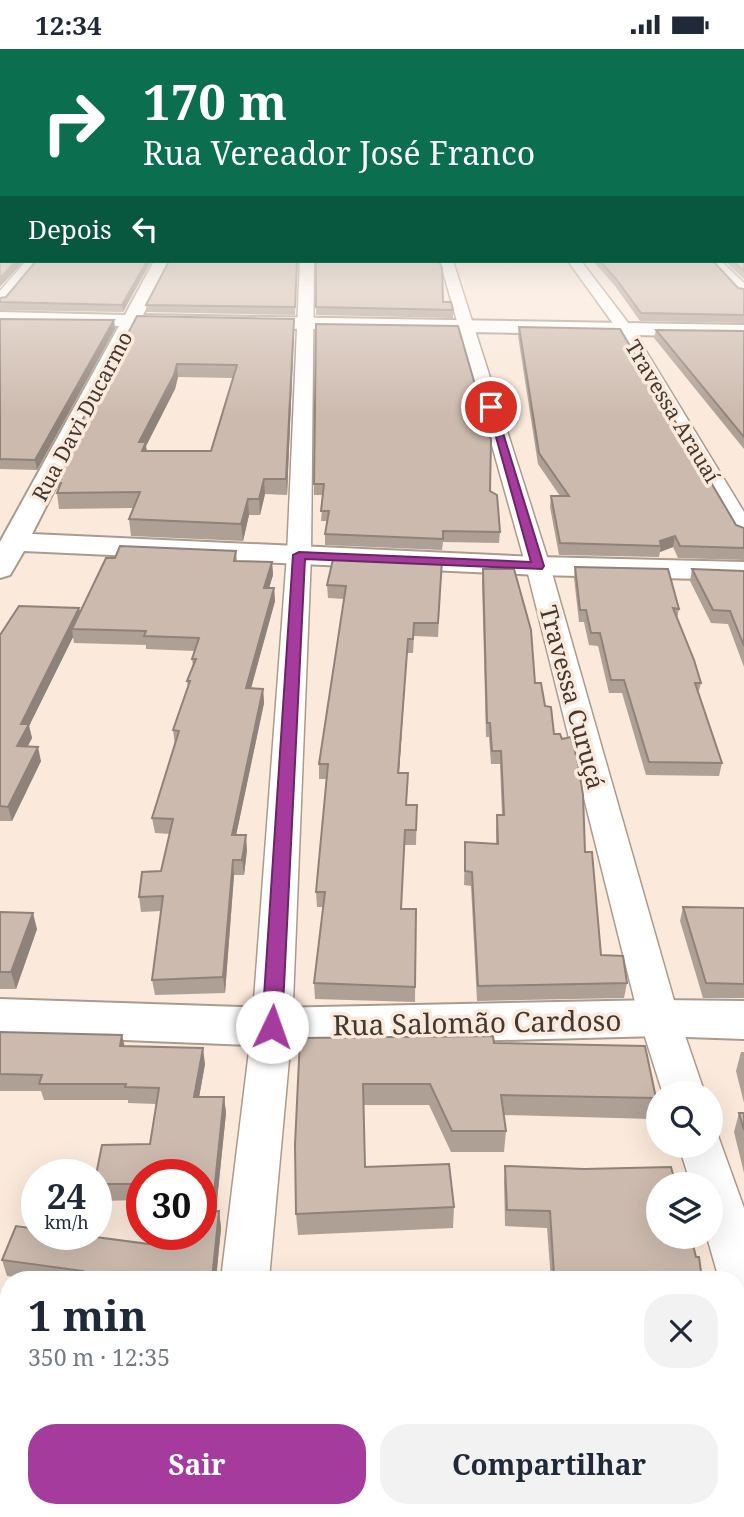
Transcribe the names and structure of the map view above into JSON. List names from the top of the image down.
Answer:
{
  "streets": {
    "street": [
      "Travessa Arauaí",
      "Rua Davi Ducarmo",
      "Travessa Curuçá",
      "Rua Salomão Cardoso"
    ]
  },
  "crossings": [
    ["Travessa Curuçá", "Rua Salomão Cardoso"]
  ],
  "page": {
    "status": "12:34",
    "turn": ["170 m", "Rua Vereador José Franco"],
    "then": "Depois",
    "speed": "24 km/h",
    "limit": "30",
    "heading": ["1 min", "350 m · 12:35"],
    "buttons": ["Sair", "Compartilhar"]
  }
}
